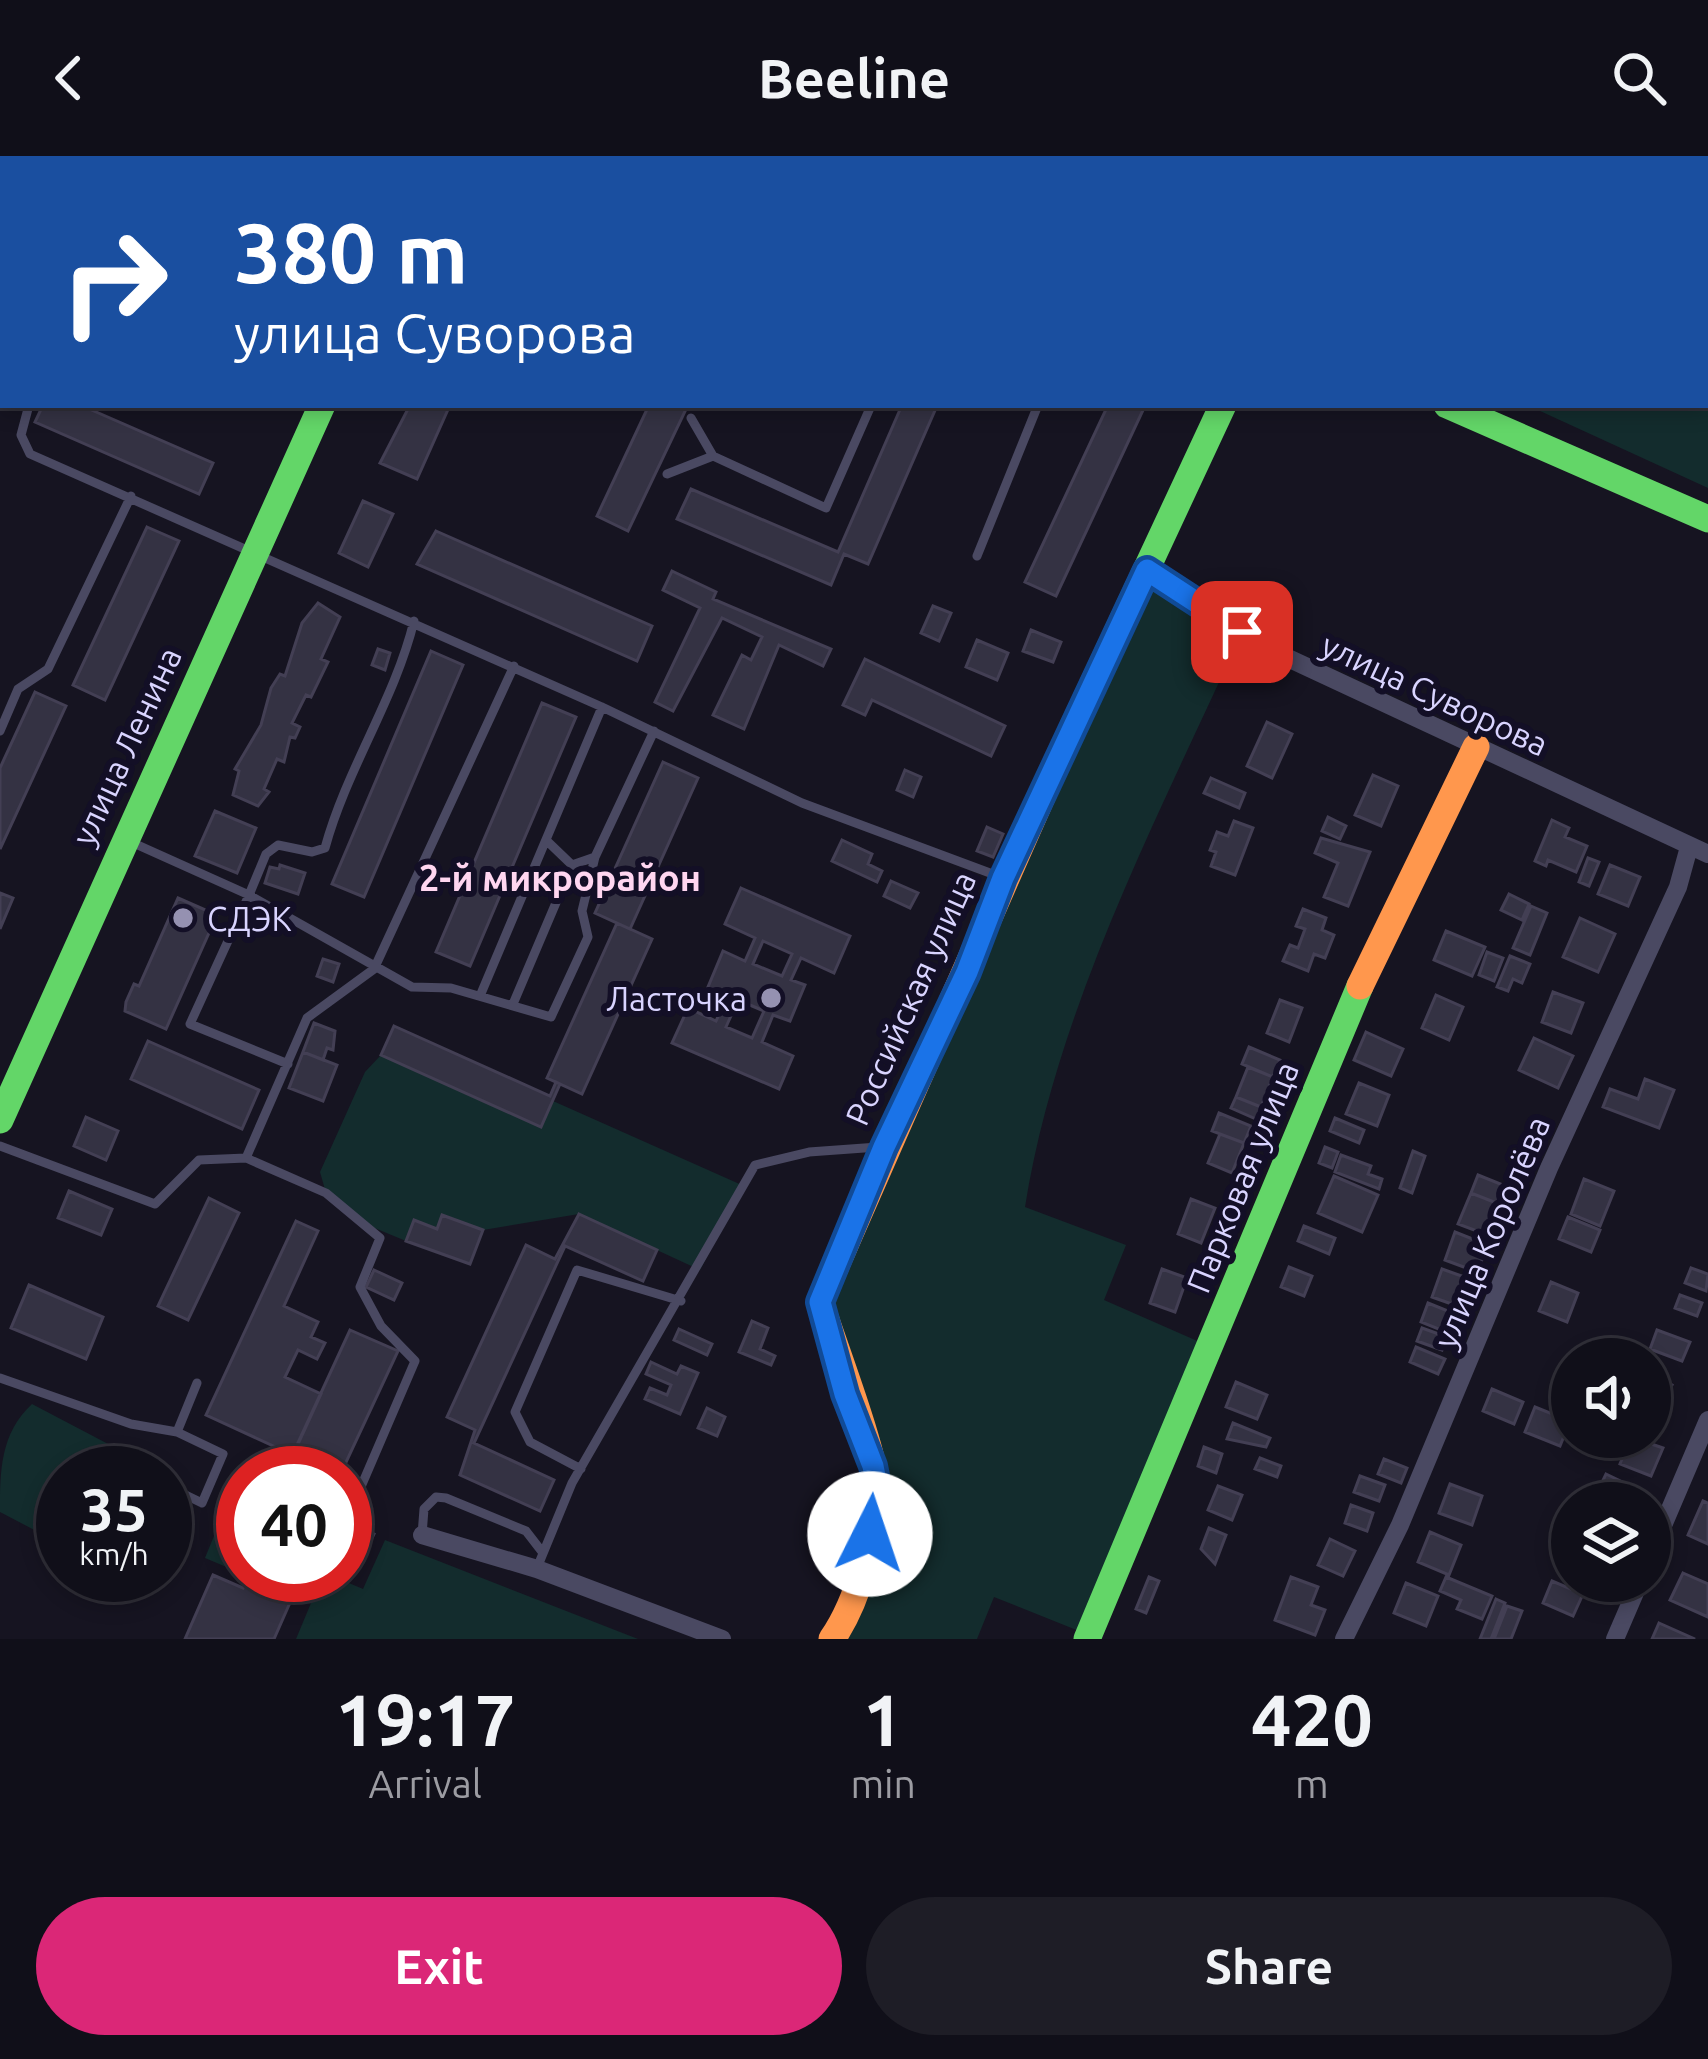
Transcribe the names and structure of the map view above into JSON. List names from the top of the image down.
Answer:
{
  "streets": {
    "street": [
      "улица Суворова",
      "улица Ленина",
      "Российская улица",
      "Парковая улица",
      "улица Королёва"
    ]
  },
  "crossings": [
    ["улица Суворова", "Российская улица"],
    ["улица Суворова", "Парковая улица"],
    ["улица Суворова", "улица Королёва"]
  ],
  "districts": ["2-й микрорайон"],
  "places": ["СДЭК", "Ласточка"],
  "page": {
    "header": "Beeline",
    "turn": ["380 m", "улица Суворова"],
    "speed": "35 km/h",
    "limit": "40",
    "eta": [
      "19:17",
      "Arrival",
      "1",
      "min",
      "420",
      "m"
    ],
    "buttons": ["Exit", "Share"]
  }
}
